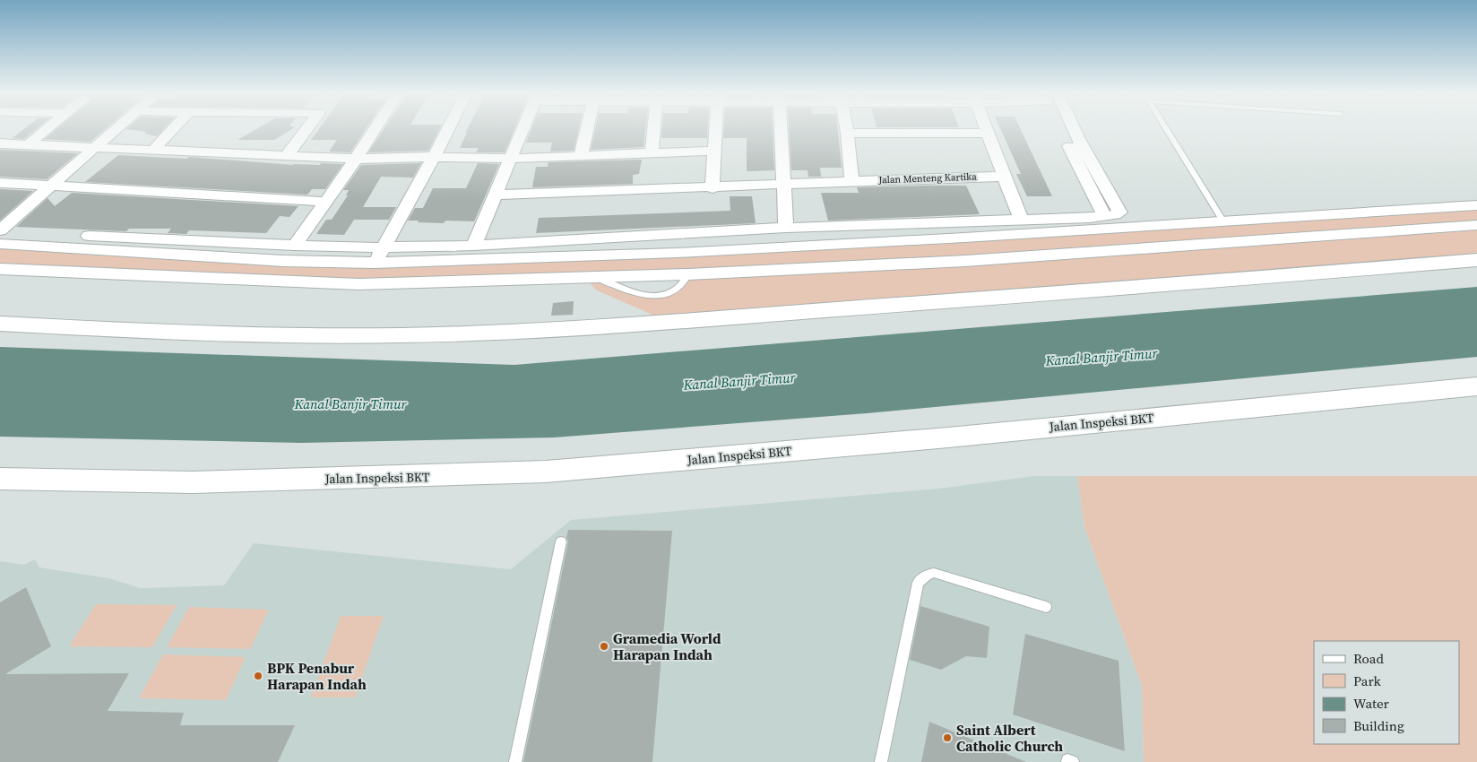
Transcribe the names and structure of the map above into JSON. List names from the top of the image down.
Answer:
{
  "streets": {
    "street": ["Jalan Menteng Kartika", "Jalan Inspeksi BKT"]
  },
  "water": ["Kanal Banjir Timur"],
  "places": ["Gramedia World Harapan Indah", "BPK Penabur Harapan Indah", "Saint Albert Catholic Church"],
  "legend": [
    "Road",
    "Park",
    "Water",
    "Building"
  ]
}
